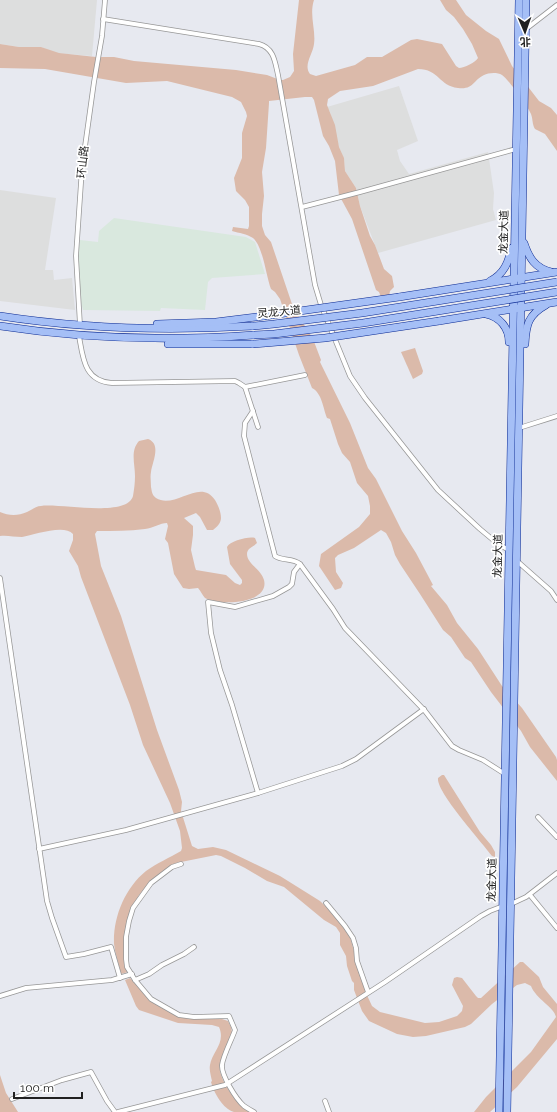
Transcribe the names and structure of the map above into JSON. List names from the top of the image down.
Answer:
{
  "streets": {
    "main road": ["龙金大道", "灵龙大道"],
    "street": ["环山路"]
  },
  "crossings": [
    ["环山路", "灵龙大道"]
  ],
  "scale_bar": "100 m",
  "north": "bottom"
}
